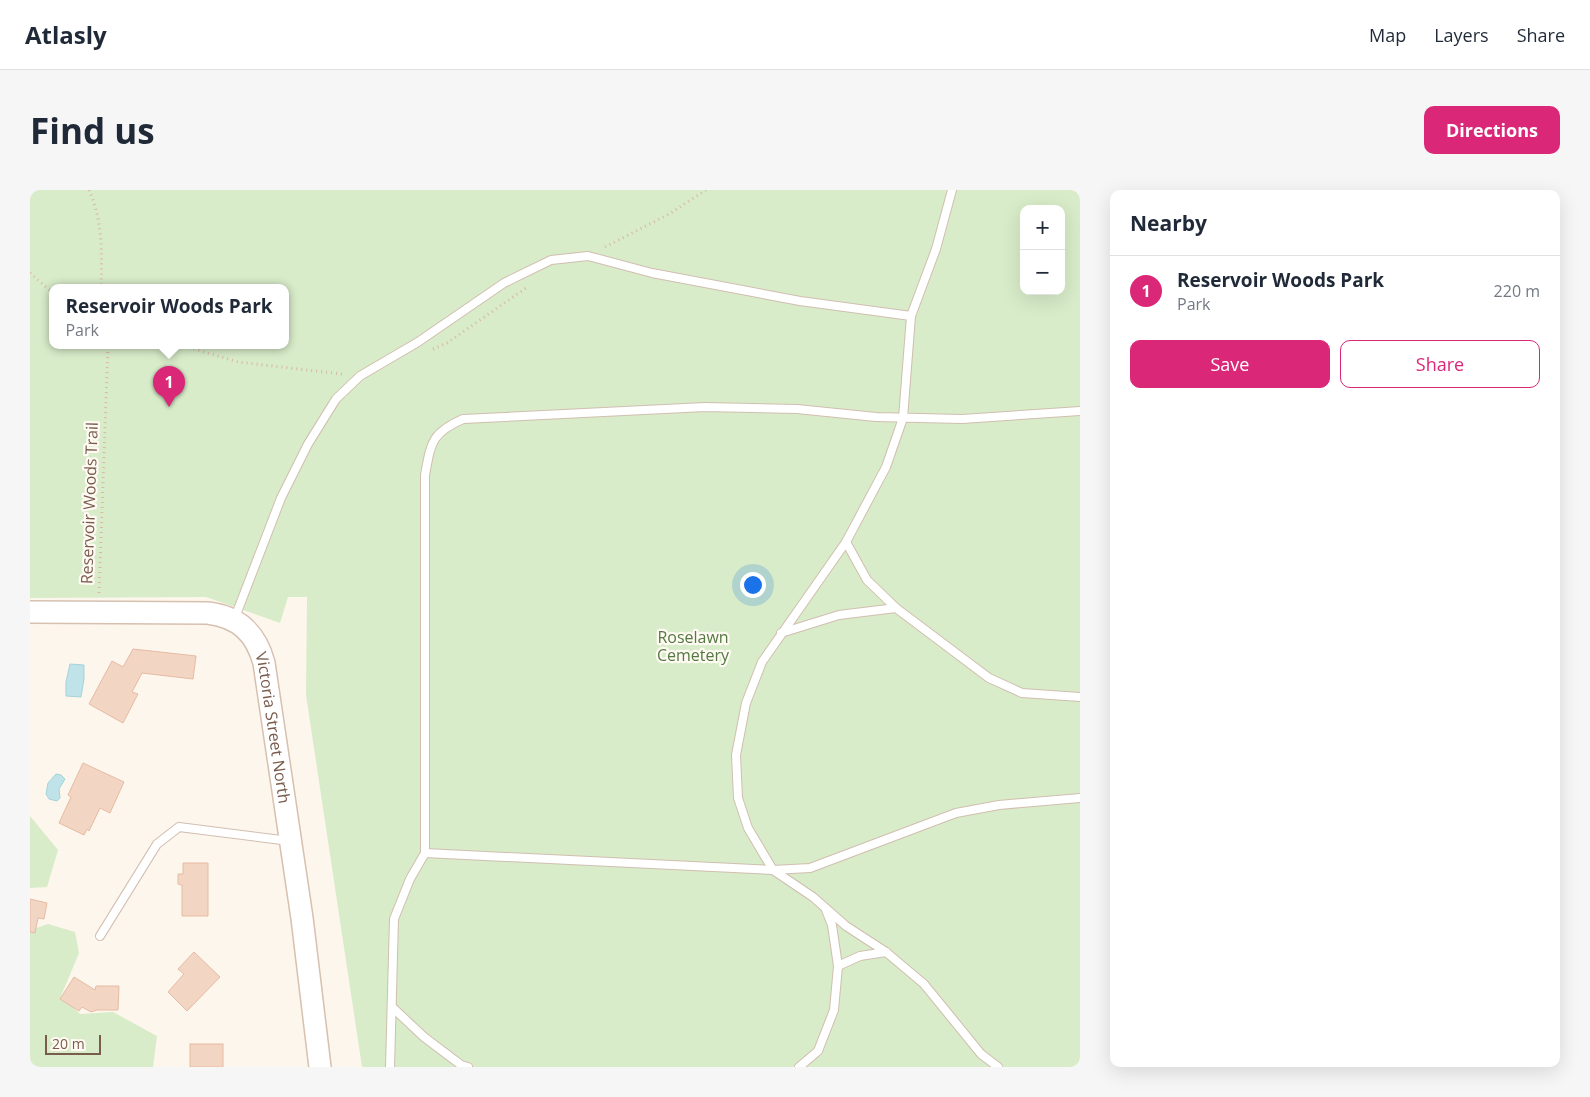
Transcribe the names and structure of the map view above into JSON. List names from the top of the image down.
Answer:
{
  "streets": {
    "street": ["Victoria Street North"],
    "path": ["Reservoir Woods Trail"]
  },
  "parks": ["Roselawn Cemetery"],
  "scale_bar": "20 m",
  "page": {
    "header": "Atlasly",
    "nav": ["Map", "Layers", "Share"],
    "buttons": [
      "Directions",
      ["Save", "Share"]
    ],
    "title": "Find us",
    "heading": "Nearby",
    "map_buttons": ["+", "−"],
    "list": [
      {
        "mark": "1",
        "name": "Reservoir Woods Park",
        "note": "Park",
        "value": "220 m"
      }
    ],
    "popup": ["Reservoir Woods Park", "Park"],
    "pins": "1",
    "scale": "20 m"
  }
}
